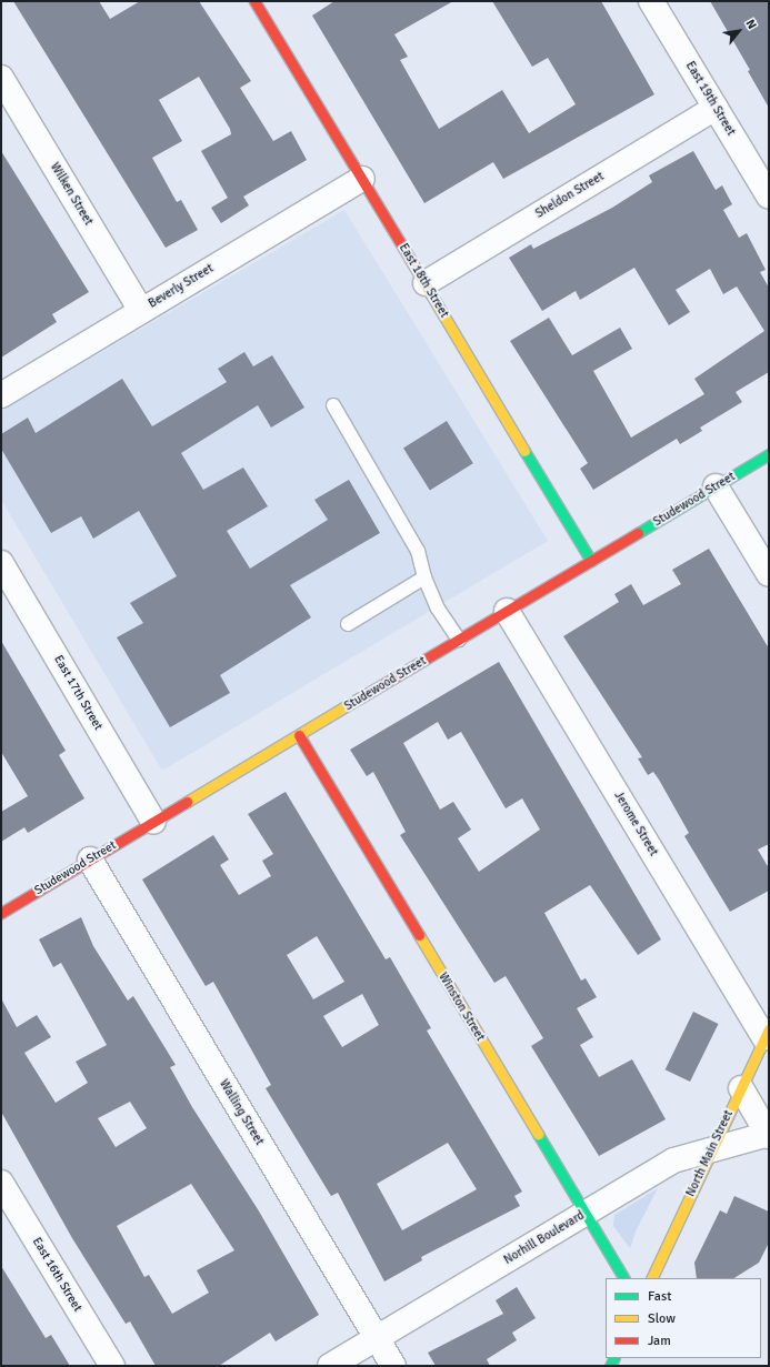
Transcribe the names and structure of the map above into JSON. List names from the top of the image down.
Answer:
{
  "streets": {
    "street": [
      "East 19th Street",
      "Wilken Street",
      "Sheldon Street",
      "East 18th Street",
      "Beverly Street",
      "Studewood Street",
      "East 17th Street",
      "Jerome Street",
      "Winston Street",
      "Walling Street",
      "North Main Street",
      "Norhill Boulevard",
      "East 16th Street"
    ]
  },
  "crossings": [
    ["East 19th Street", "Sheldon Street"],
    ["Wilken Street", "Beverly Street"],
    ["Sheldon Street", "East 18th Street"],
    ["East 18th Street", "Beverly Street"],
    ["East 18th Street", "Studewood Street"],
    ["Studewood Street", "East 17th Street"],
    ["Studewood Street", "Jerome Street"],
    ["Studewood Street", "Winston Street"],
    ["Studewood Street", "Walling Street"],
    ["Jerome Street", "North Main Street"],
    ["Winston Street", "Norhill Boulevard"],
    ["Walling Street", "Norhill Boulevard"],
    ["North Main Street", "Norhill Boulevard"]
  ],
  "legend": ["Fast", "Slow", "Jam"],
  "north": "top right"
}
